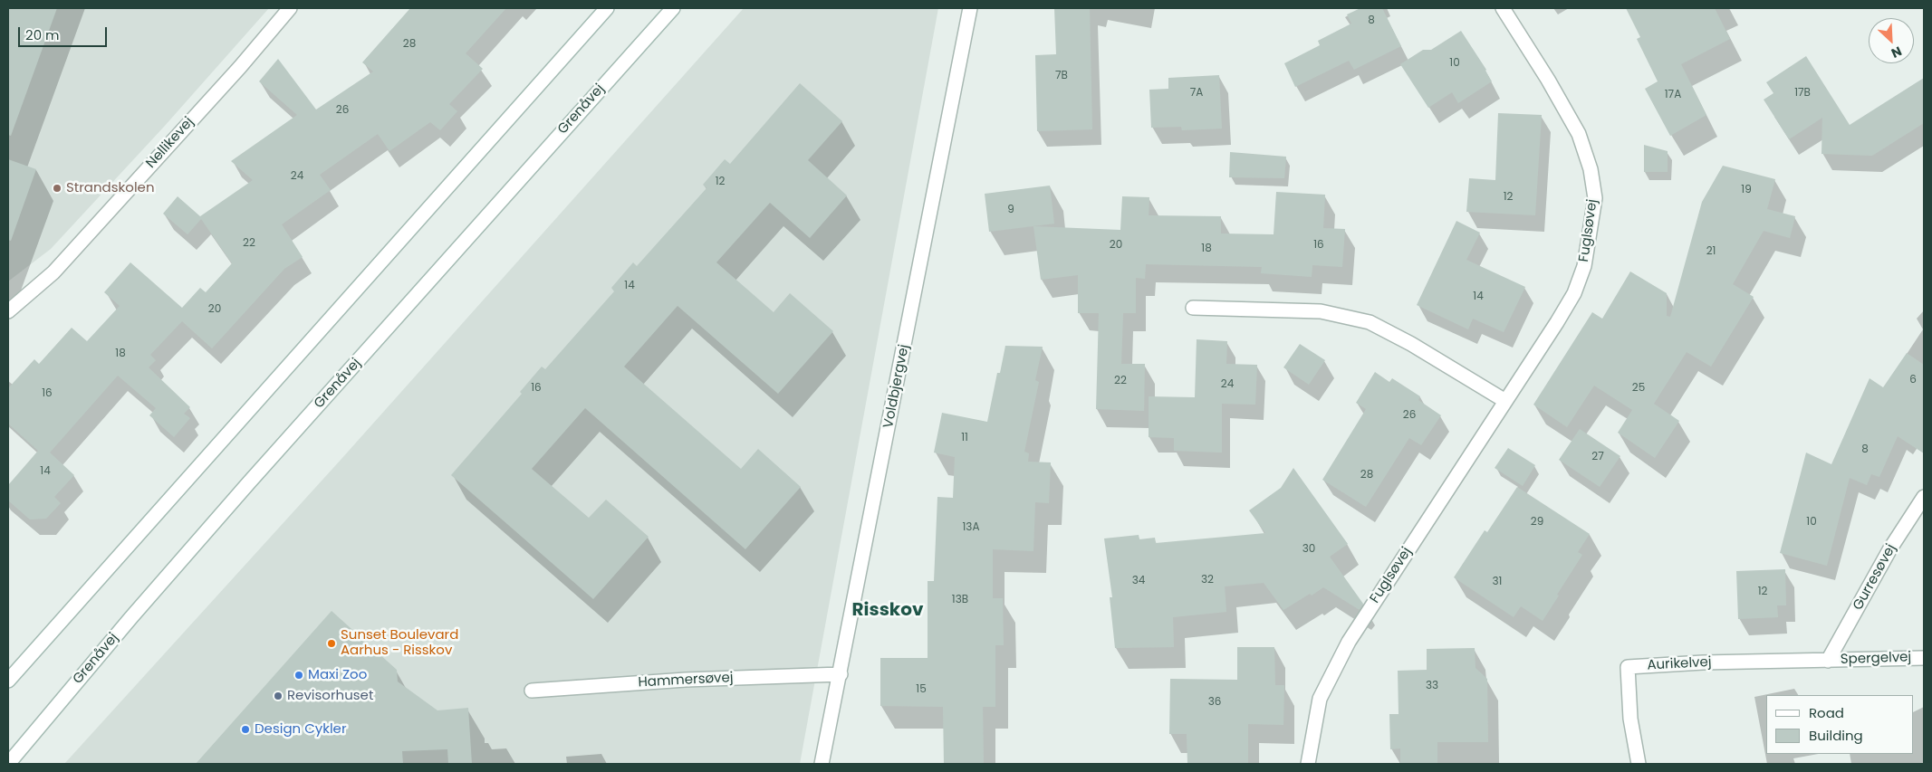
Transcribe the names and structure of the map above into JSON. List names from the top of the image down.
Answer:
{
  "streets": {
    "street": [
      "Grenåvej",
      "Nellikevej",
      "Fuglsøvej",
      "Voldbjergvej",
      "Gurresøvej",
      "Spergelvej",
      "Aurikelvej",
      "Hammersøvej"
    ]
  },
  "crossings": [
    ["Voldbjergvej", "Hammersøvej"],
    ["Gurresøvej", "Spergelvej"],
    ["Gurresøvej", "Aurikelvej"],
    ["Spergelvej", "Aurikelvej"]
  ],
  "districts": ["Risskov"],
  "places": [
    "Strandskolen",
    "Sunset Boulevard Aarhus - Risskov",
    "Maxi Zoo",
    "Revisorhuset",
    "Design Cykler"
  ],
  "house_numbers": [
    "8",
    "28",
    "10",
    "7B",
    "7A",
    "17B",
    "17A",
    "26",
    "24",
    "12",
    "19",
    "12",
    "9",
    "22",
    "20",
    "16",
    "18",
    "21",
    "14",
    "14",
    "20",
    "18",
    "6",
    "22",
    "24",
    "16",
    "25",
    "16",
    "26",
    "11",
    "8",
    "27",
    "14",
    "28",
    "29",
    "10",
    "13A",
    "30",
    "32",
    "34",
    "31",
    "12",
    "13B",
    "33",
    "15",
    "36"
  ],
  "legend": ["Road", "Building"],
  "scale_bar": "20 m",
  "north": "bottom right"
}
